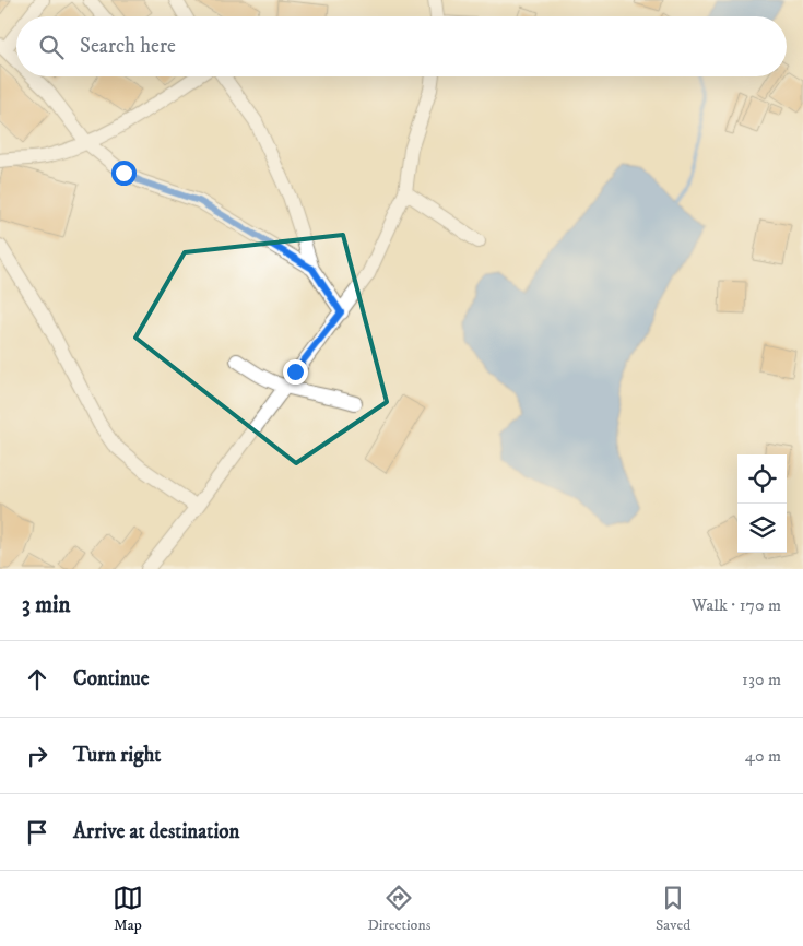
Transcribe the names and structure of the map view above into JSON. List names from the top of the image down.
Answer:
{
  "page": {
    "search": "Search here",
    "heading": ["3 min", "Walk · 170 m"],
    "list": [
      ["Continue", "130 m"],
      ["Turn right", "40 m"],
      "Arrive at destination"
    ],
    "nav": ["Map", "Directions", "Saved"]
  }
}
